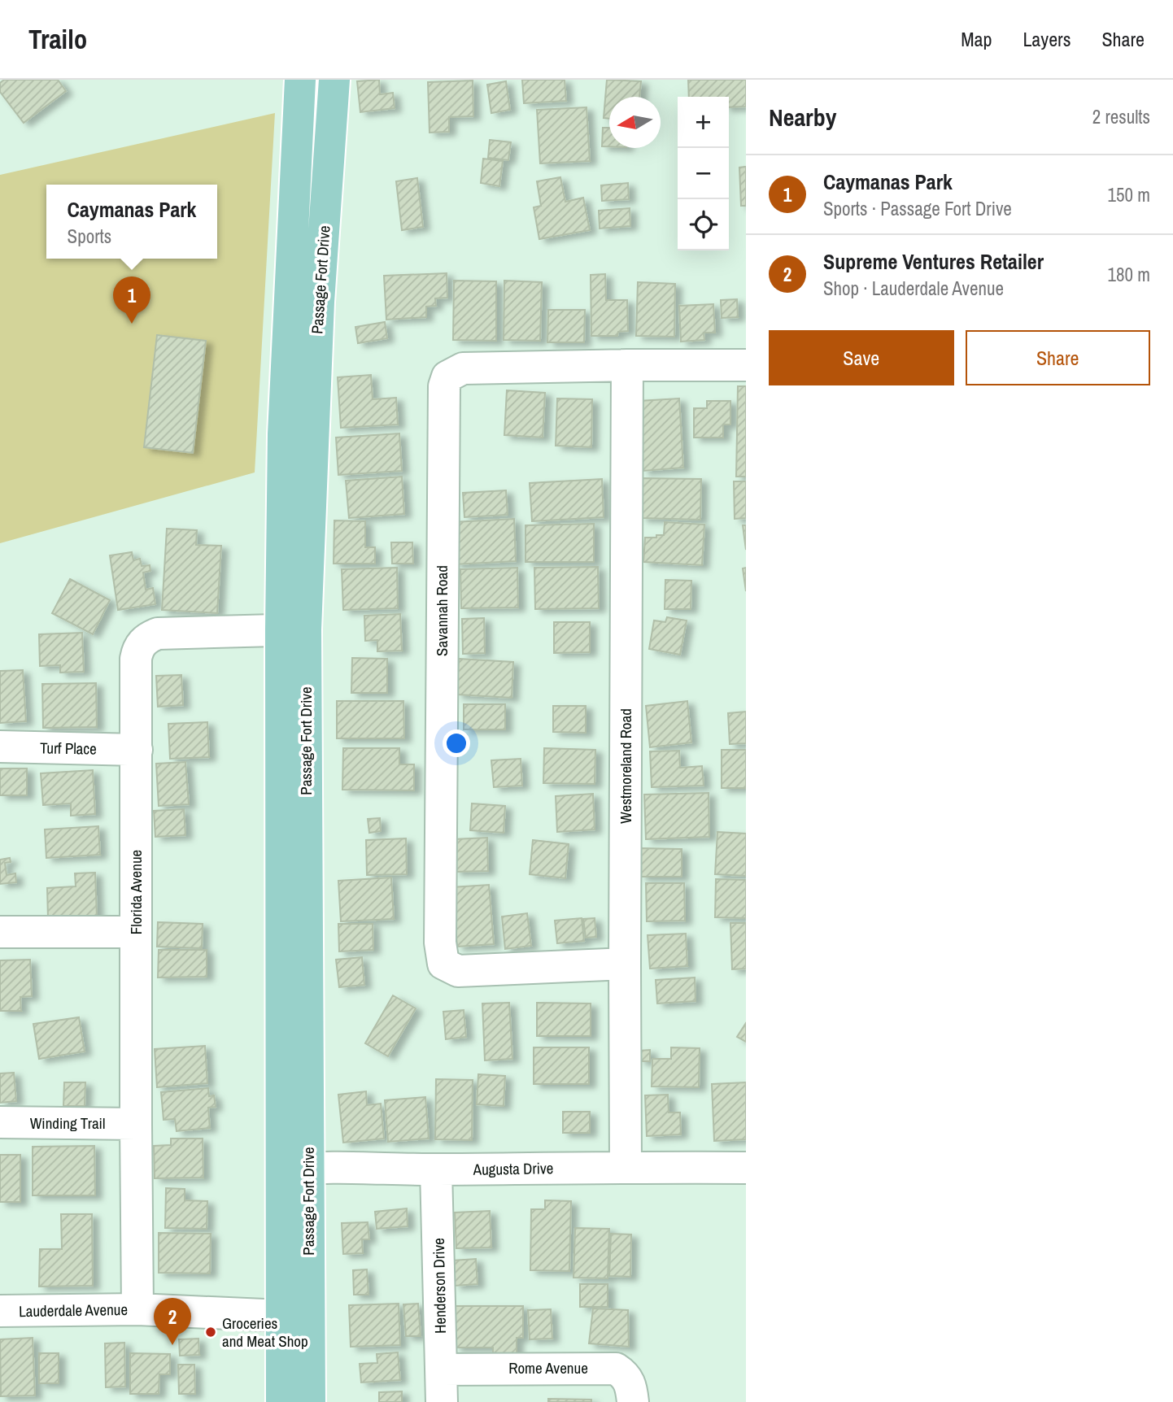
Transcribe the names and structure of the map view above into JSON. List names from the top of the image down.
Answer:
{
  "streets": {
    "main road": ["Passage Fort Drive"],
    "street": [
      "Savannah Road",
      "Turf Place",
      "Westmoreland Road",
      "Florida Avenue",
      "Winding Trail",
      "Augusta Drive",
      "Henderson Drive",
      "Lauderdale Avenue",
      "Rome Avenue"
    ]
  },
  "crossings": [
    ["Passage Fort Drive", "Florida Avenue"],
    ["Passage Fort Drive", "Augusta Drive"],
    ["Passage Fort Drive", "Lauderdale Avenue"],
    ["Savannah Road", "Westmoreland Road"],
    ["Turf Place", "Florida Avenue"],
    ["Westmoreland Road", "Augusta Drive"],
    ["Florida Avenue", "Winding Trail"],
    ["Florida Avenue", "Lauderdale Avenue"],
    ["Augusta Drive", "Henderson Drive"],
    ["Henderson Drive", "Rome Avenue"]
  ],
  "places": ["Groceries and Meat Shop"],
  "north": "left",
  "page": {
    "header": "Trailo",
    "nav": ["Map", "Layers", "Share"],
    "heading": ["Nearby", "2 results"],
    "map_buttons": ["+", "−"],
    "list": [
      {
        "mark": "1",
        "name": "Caymanas Park",
        "note": "Sports · Passage Fort Drive",
        "value": "150 m"
      },
      {
        "mark": "2",
        "name": "Supreme Ventures Retailer",
        "note": "Shop · Lauderdale Avenue",
        "value": "180 m"
      }
    ],
    "popup": ["Caymanas Park", "Sports"],
    "pins": ["1", "2"],
    "buttons": ["Save", "Share"]
  }
}
